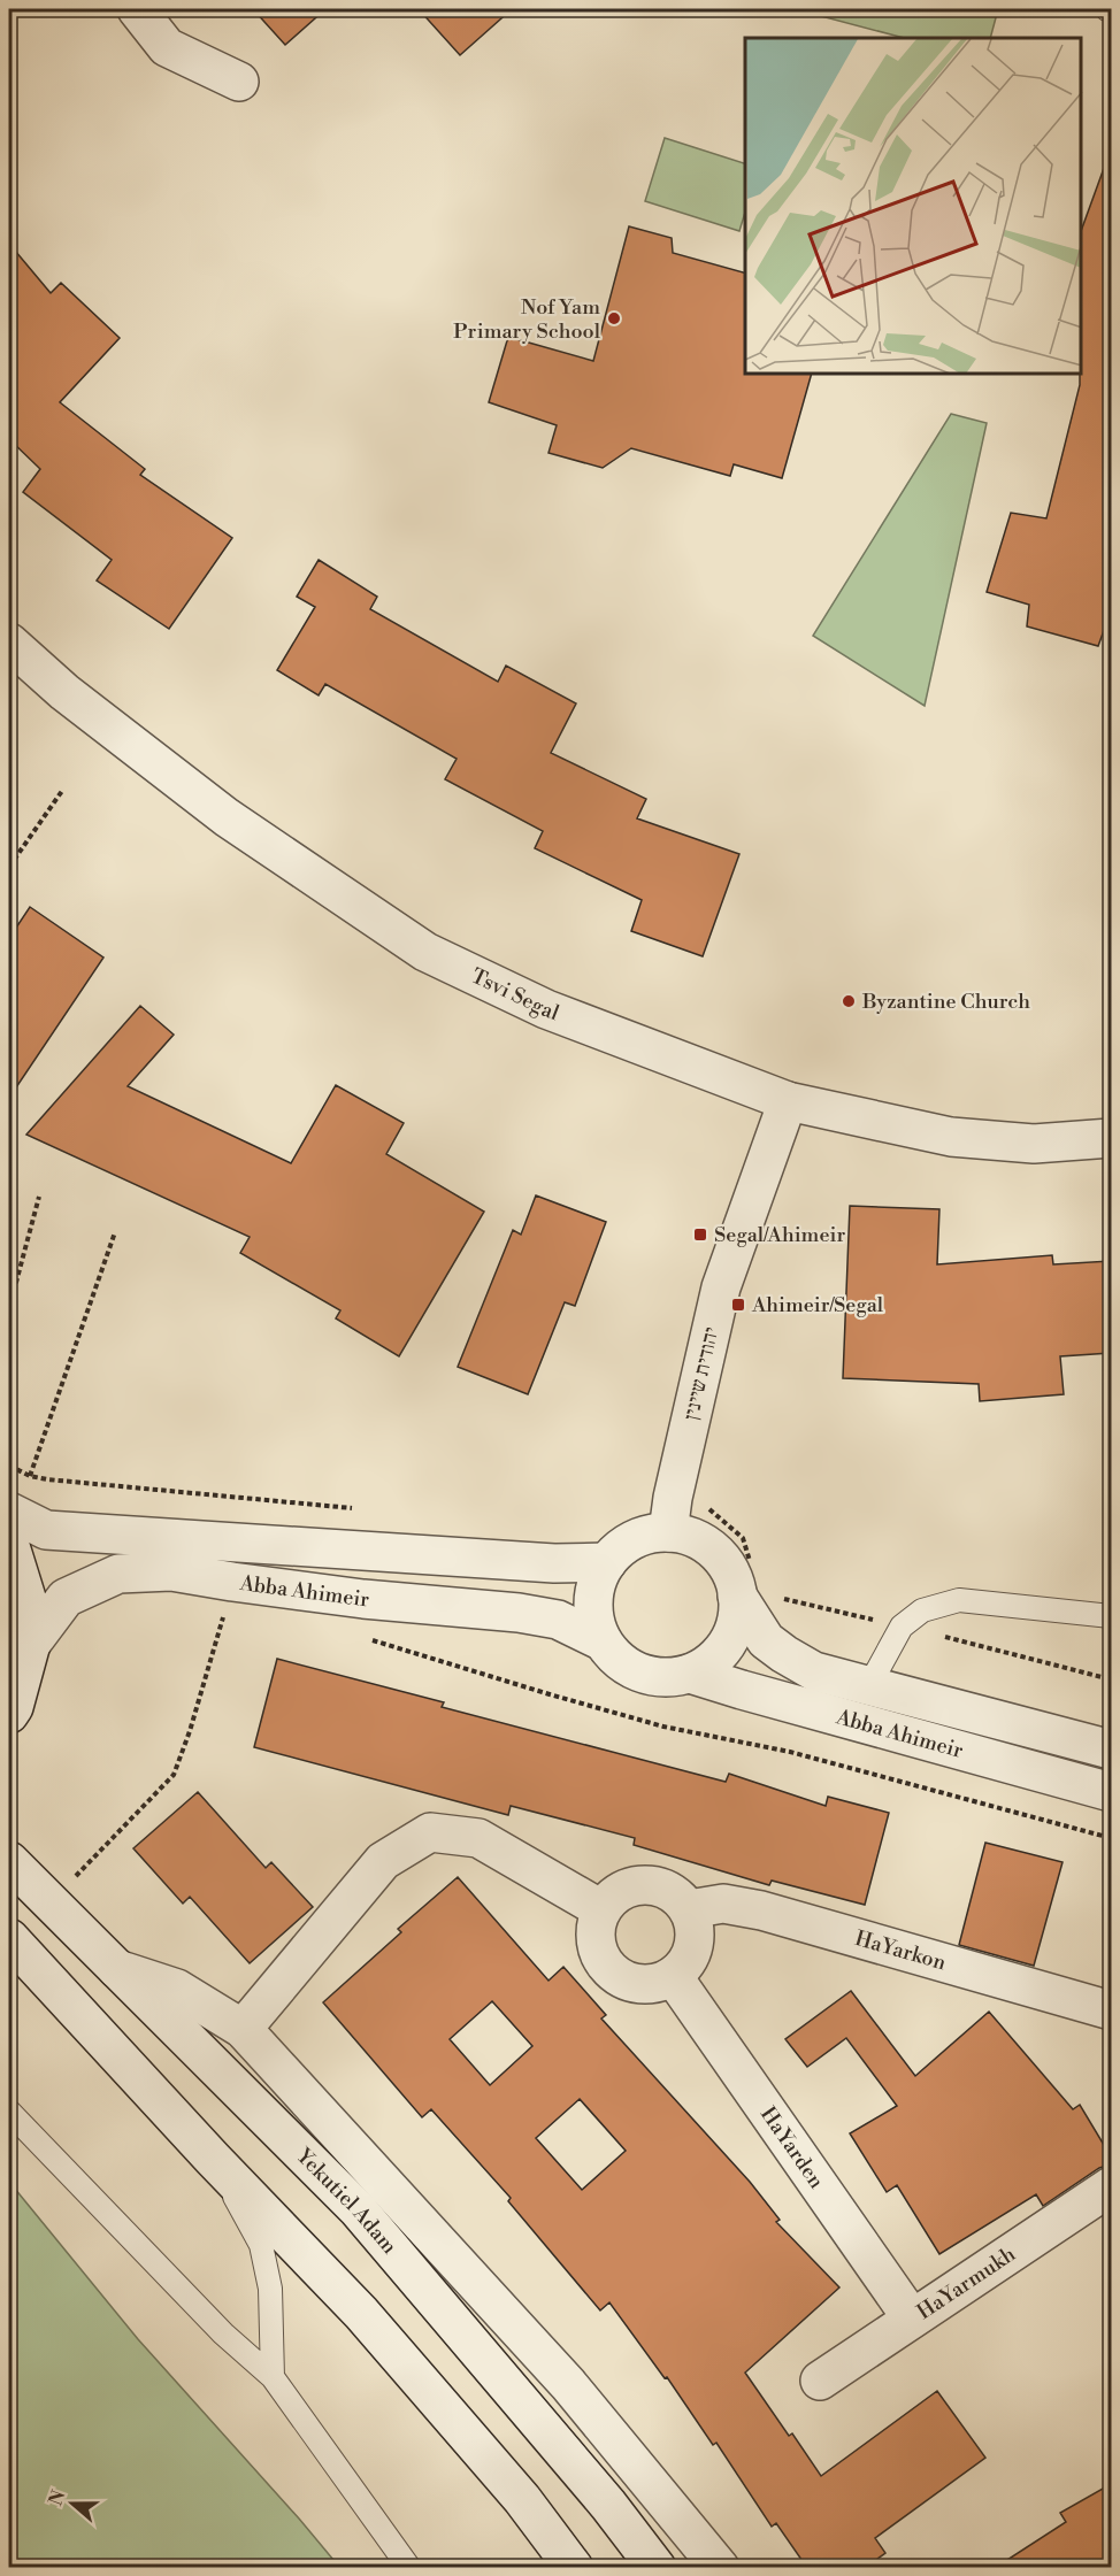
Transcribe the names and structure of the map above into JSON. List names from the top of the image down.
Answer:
{
  "streets": {
    "street": [
      "Tsvi Segal",
      "יהודית שיינין",
      "Abba Ahimeir",
      "HaYarkon",
      "HaYarden",
      "Yekutiel Adam",
      "HaYarmukh"
    ]
  },
  "crossings": [
    ["Tsvi Segal", "יהודית שיינין"],
    ["יהודית שיינין", "Abba Ahimeir"],
    ["HaYarkon", "HaYarden"],
    ["HaYarden", "HaYarmukh"]
  ],
  "places": {
    "other": ["Nof Yam Primary School", "Byzantine Church"],
    "transit": ["Segal/Ahimeir", "Ahimeir/Segal"]
  },
  "north": "left"
}
